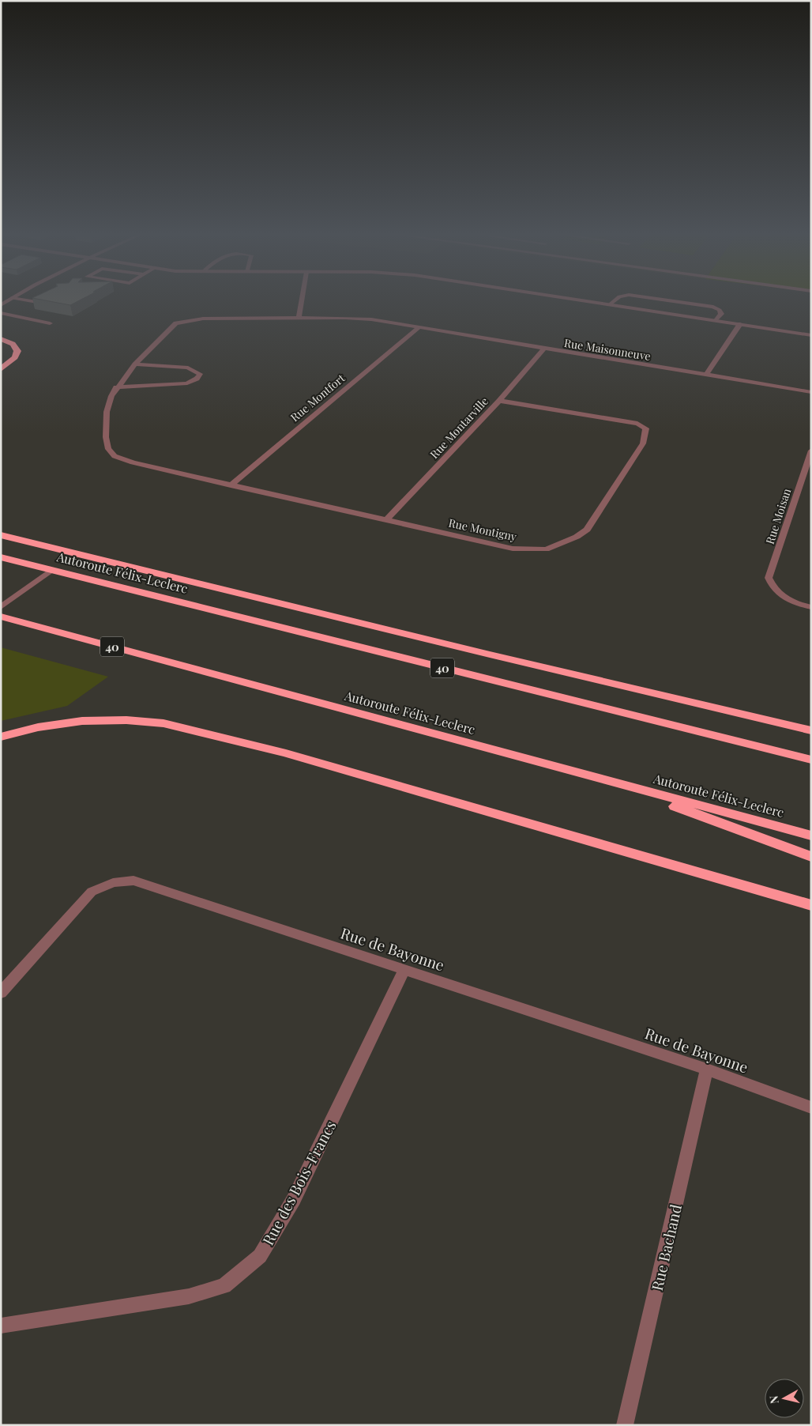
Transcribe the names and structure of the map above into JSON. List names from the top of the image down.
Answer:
{
  "streets": {
    "highway": ["Autoroute Félix-Leclerc", "40"],
    "street": [
      "Rue Maisonneuve",
      "Rue Montfort",
      "Rue Montarville",
      "Rue Moisan",
      "Rue Montigny",
      "Rue de Bayonne",
      "Rue des Bois-Francs",
      "Rue Bachand"
    ]
  },
  "crossings": [
    ["Rue Maisonneuve", "Rue Montfort"],
    ["Rue Maisonneuve", "Rue Montarville"],
    ["Rue Maisonneuve", "Rue Montigny"],
    ["Rue Montfort", "Rue Montigny"],
    ["Rue Montarville", "Rue Montigny"],
    ["Rue de Bayonne", "Rue des Bois-Francs"],
    ["Rue de Bayonne", "Rue Bachand"]
  ],
  "north": "left"
}
